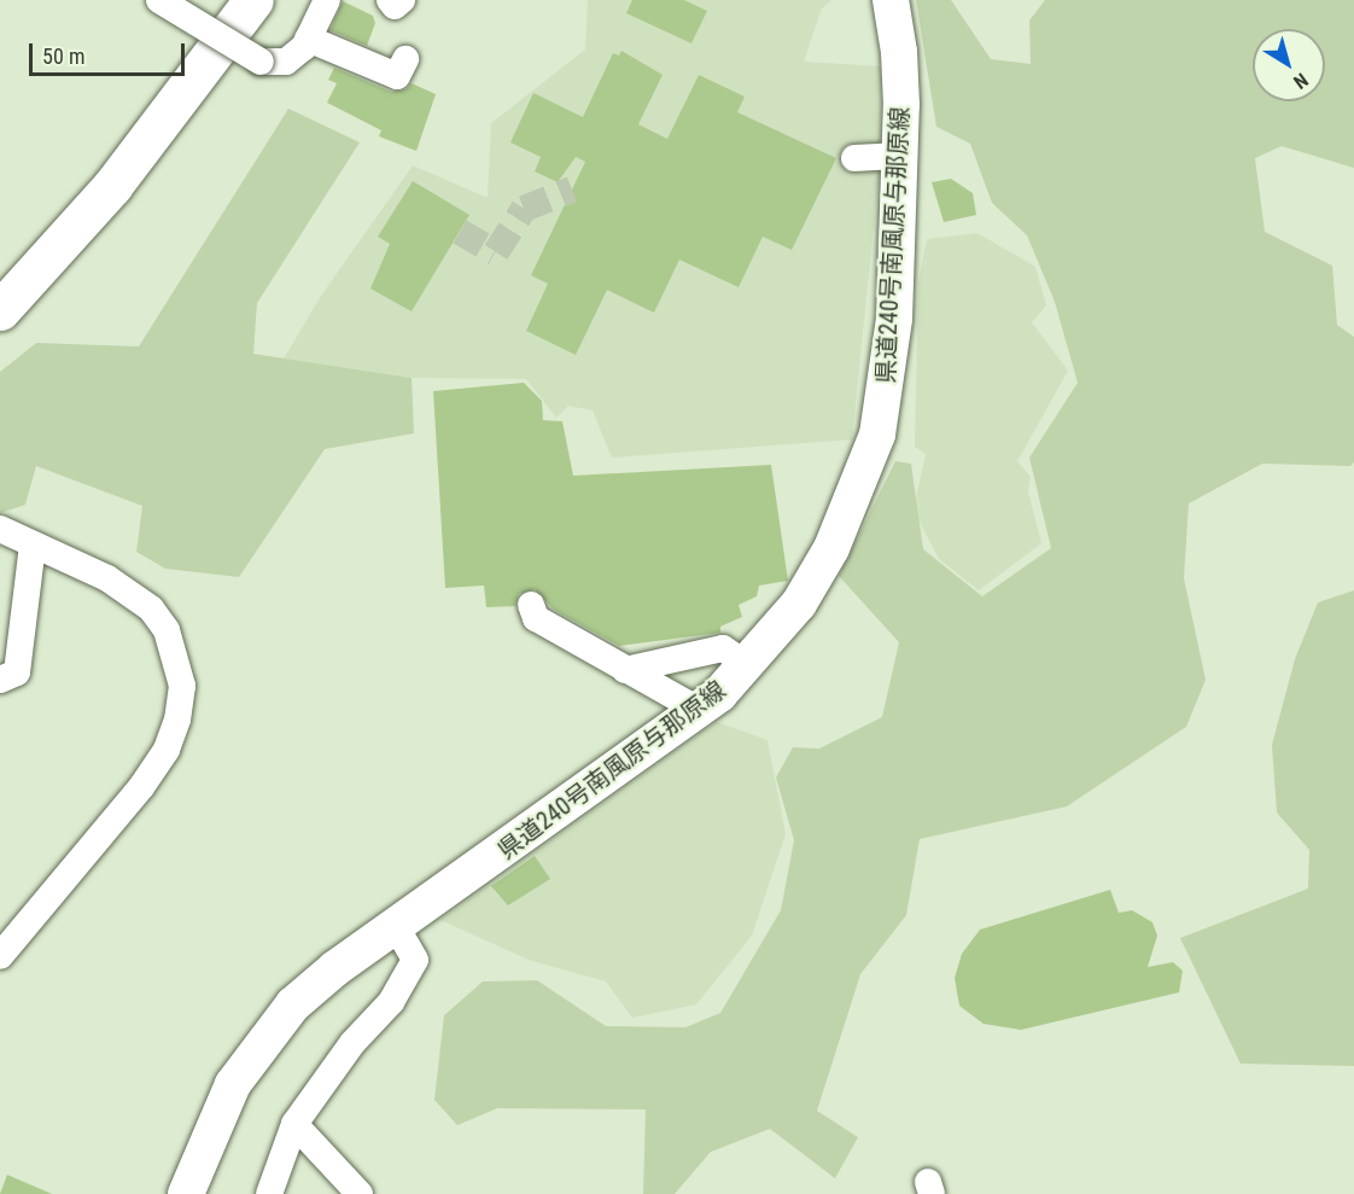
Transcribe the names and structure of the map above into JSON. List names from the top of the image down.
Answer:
{
  "streets": {
    "main road": ["県道240号南風原与那原線"]
  },
  "scale_bar": "50 m",
  "north": "bottom right"
}
